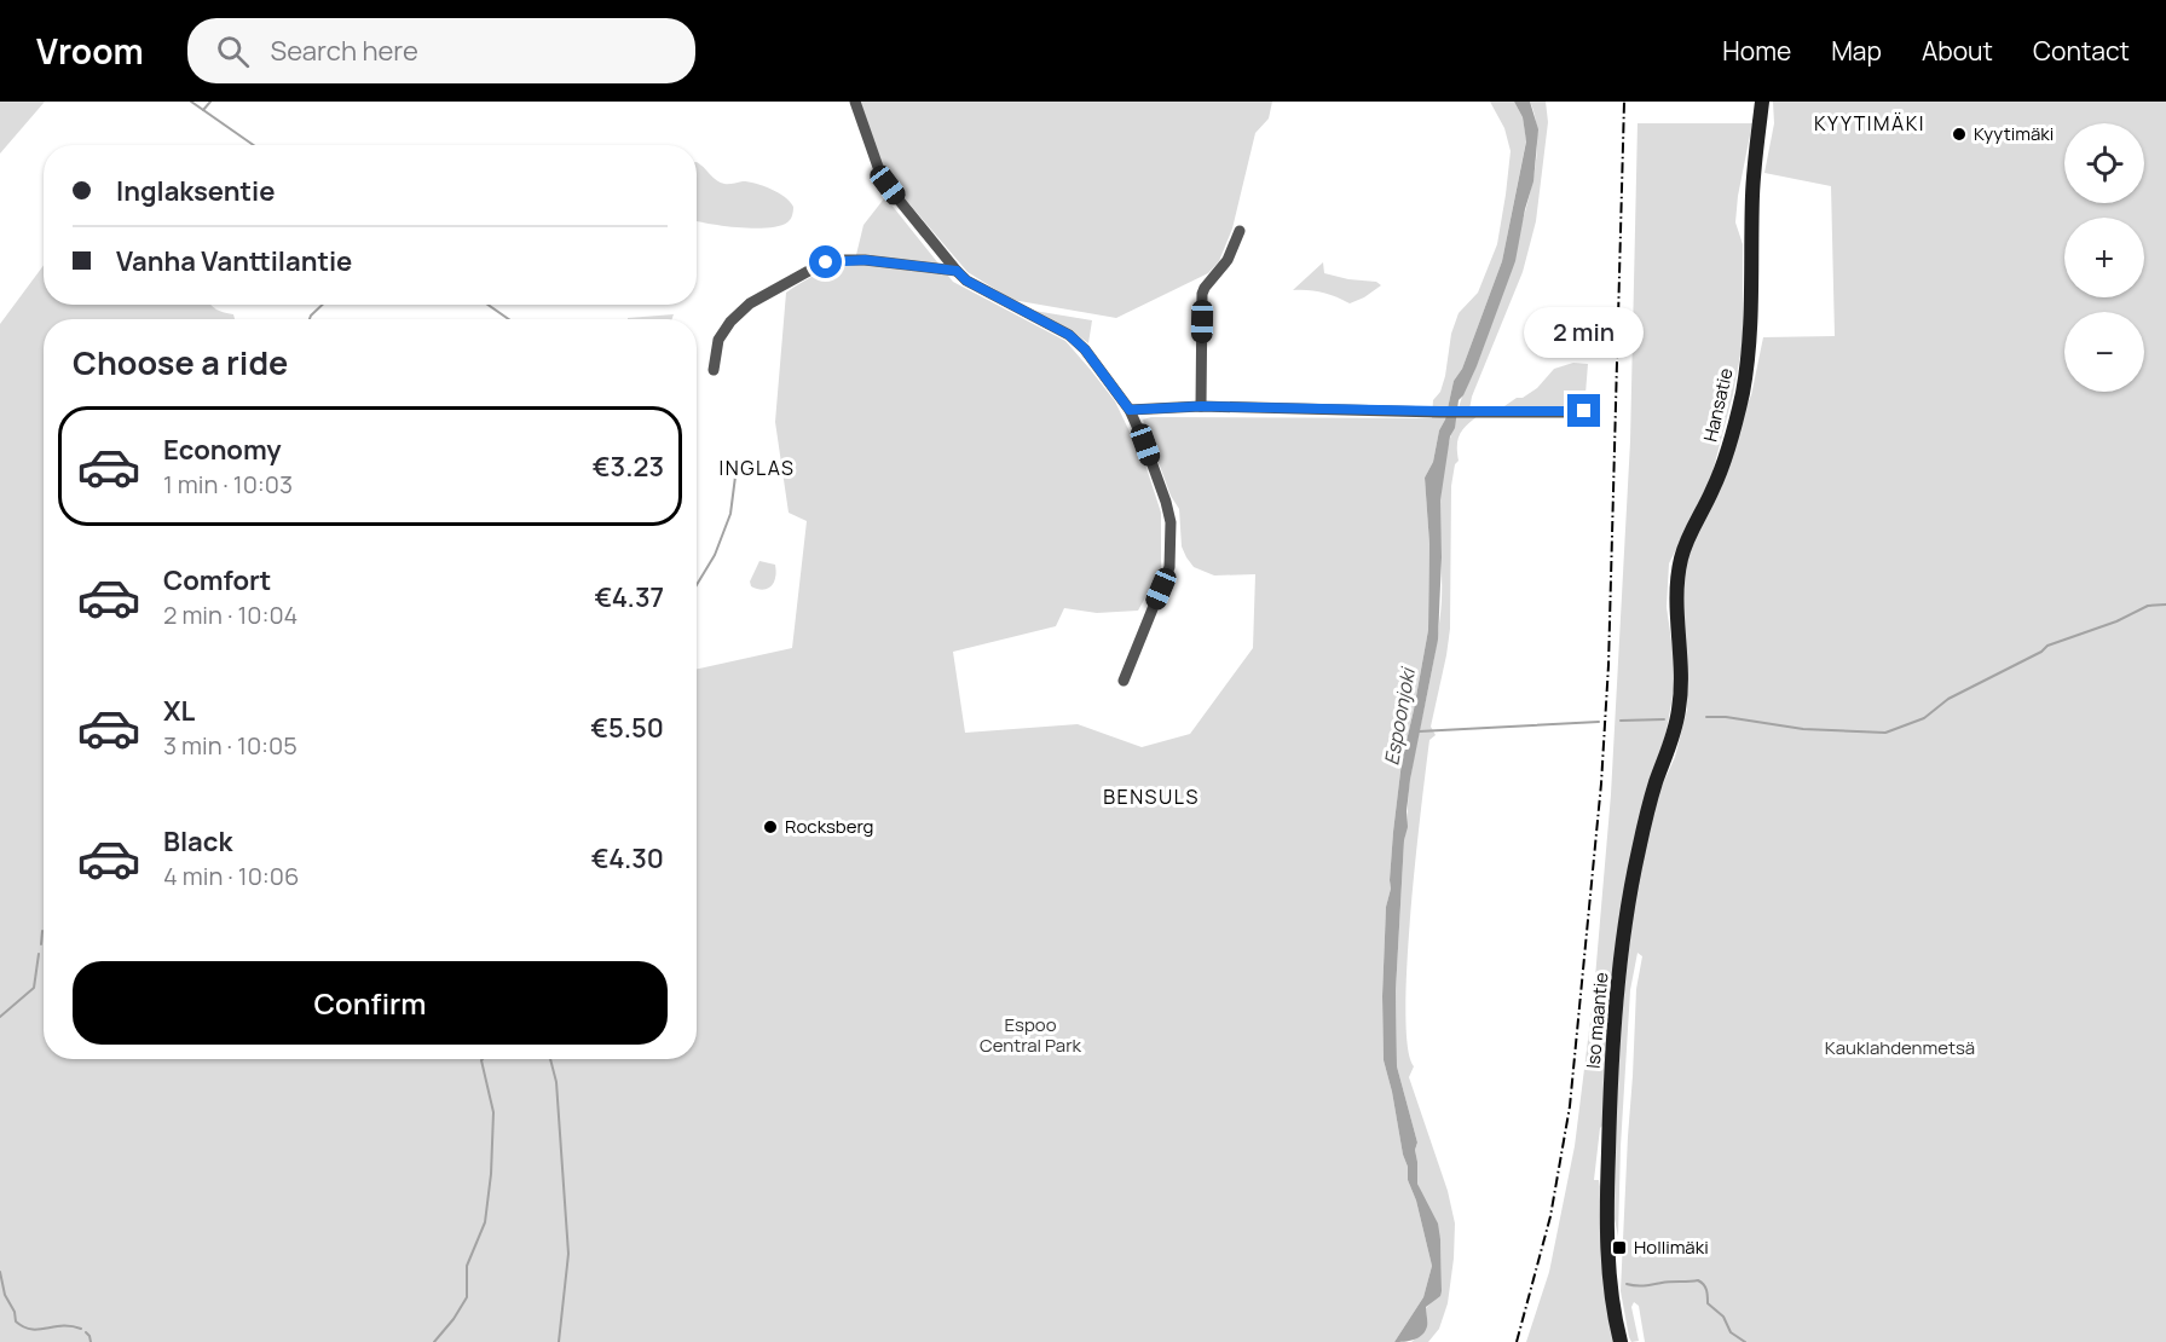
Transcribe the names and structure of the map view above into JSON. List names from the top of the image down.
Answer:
{
  "streets": {
    "main road": ["Hansatie", "Iso maantie"]
  },
  "crossings": [
    ["Hansatie", "Iso maantie"]
  ],
  "districts": ["KYYTIMÄKI", "INGLAS", "BENSULS"],
  "water": ["Espoonjoki"],
  "parks": ["Espoo Central Park", "Kauklahdenmetsä"],
  "places": {
    "other": ["Kyytimäki", "Rocksberg"],
    "transit": ["Hollimäki"]
  },
  "page": {
    "header": "Vroom",
    "search": "Search here",
    "nav": [
      "Home",
      "Map",
      "About",
      "Contact"
    ],
    "map_buttons": ["+", "−"],
    "banner": ["Inglaksentie", "Vanha Vanttilantie"],
    "bubble": "2 min",
    "heading": "Choose a ride",
    "list": [
      {
        "name": "Economy",
        "note": "1 min · 10:03",
        "value": "€3.23"
      },
      {
        "name": "Comfort",
        "note": "2 min · 10:04",
        "value": "€4.37"
      },
      {
        "name": "XL",
        "note": "3 min · 10:05",
        "value": "€5.50"
      },
      {
        "name": "Black",
        "note": "4 min · 10:06",
        "value": "€4.30"
      }
    ],
    "buttons": "Confirm"
  }
}
